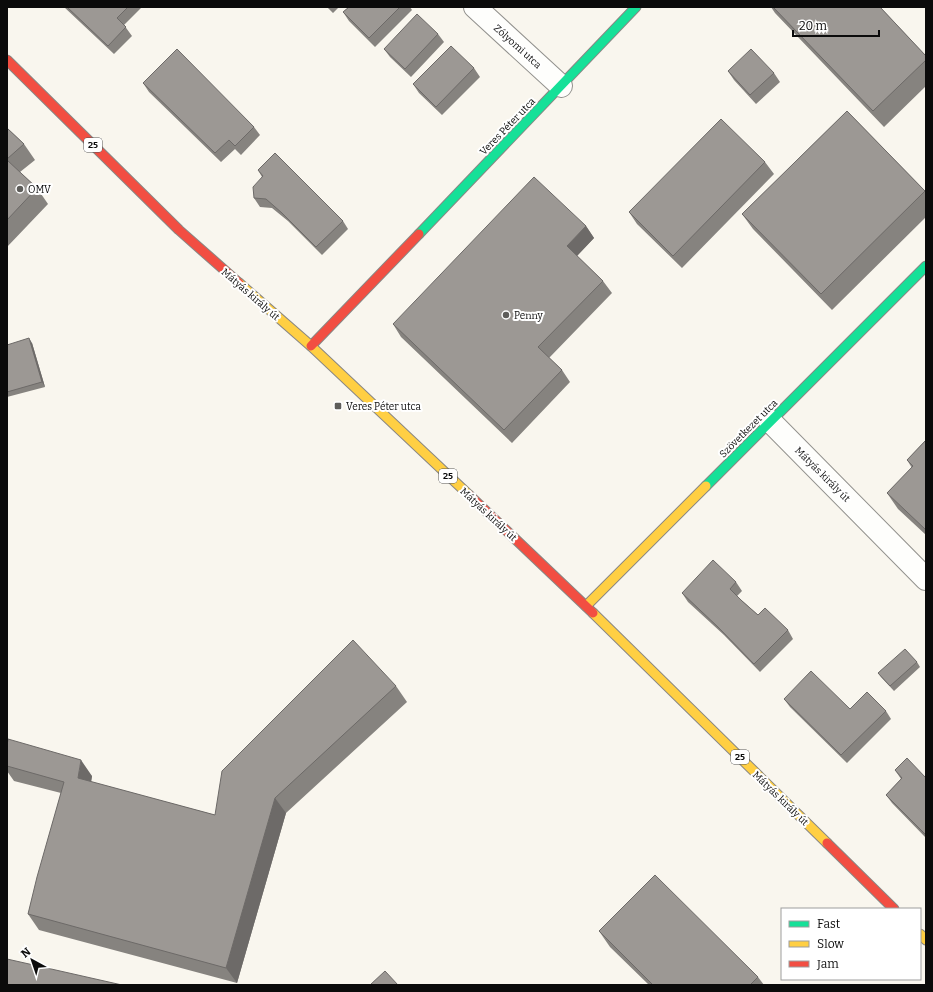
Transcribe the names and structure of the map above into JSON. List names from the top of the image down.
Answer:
{
  "streets": {
    "main road": [
      "Veres Péter utca",
      "25",
      "Mátyás király út",
      "Szövetkezet utca"
    ],
    "street": ["Zólyomi utca"]
  },
  "crossings": [
    ["Zólyomi utca", "Veres Péter utca"],
    ["Veres Péter utca", "Mátyás király út"],
    ["Mátyás király út", "Szövetkezet utca"]
  ],
  "places": {
    "other": ["OMV", "Penny"],
    "transit": ["Veres Péter utca"]
  },
  "legend": ["Fast", "Slow", "Jam"],
  "scale_bar": "20 m",
  "north": "top left"
}
